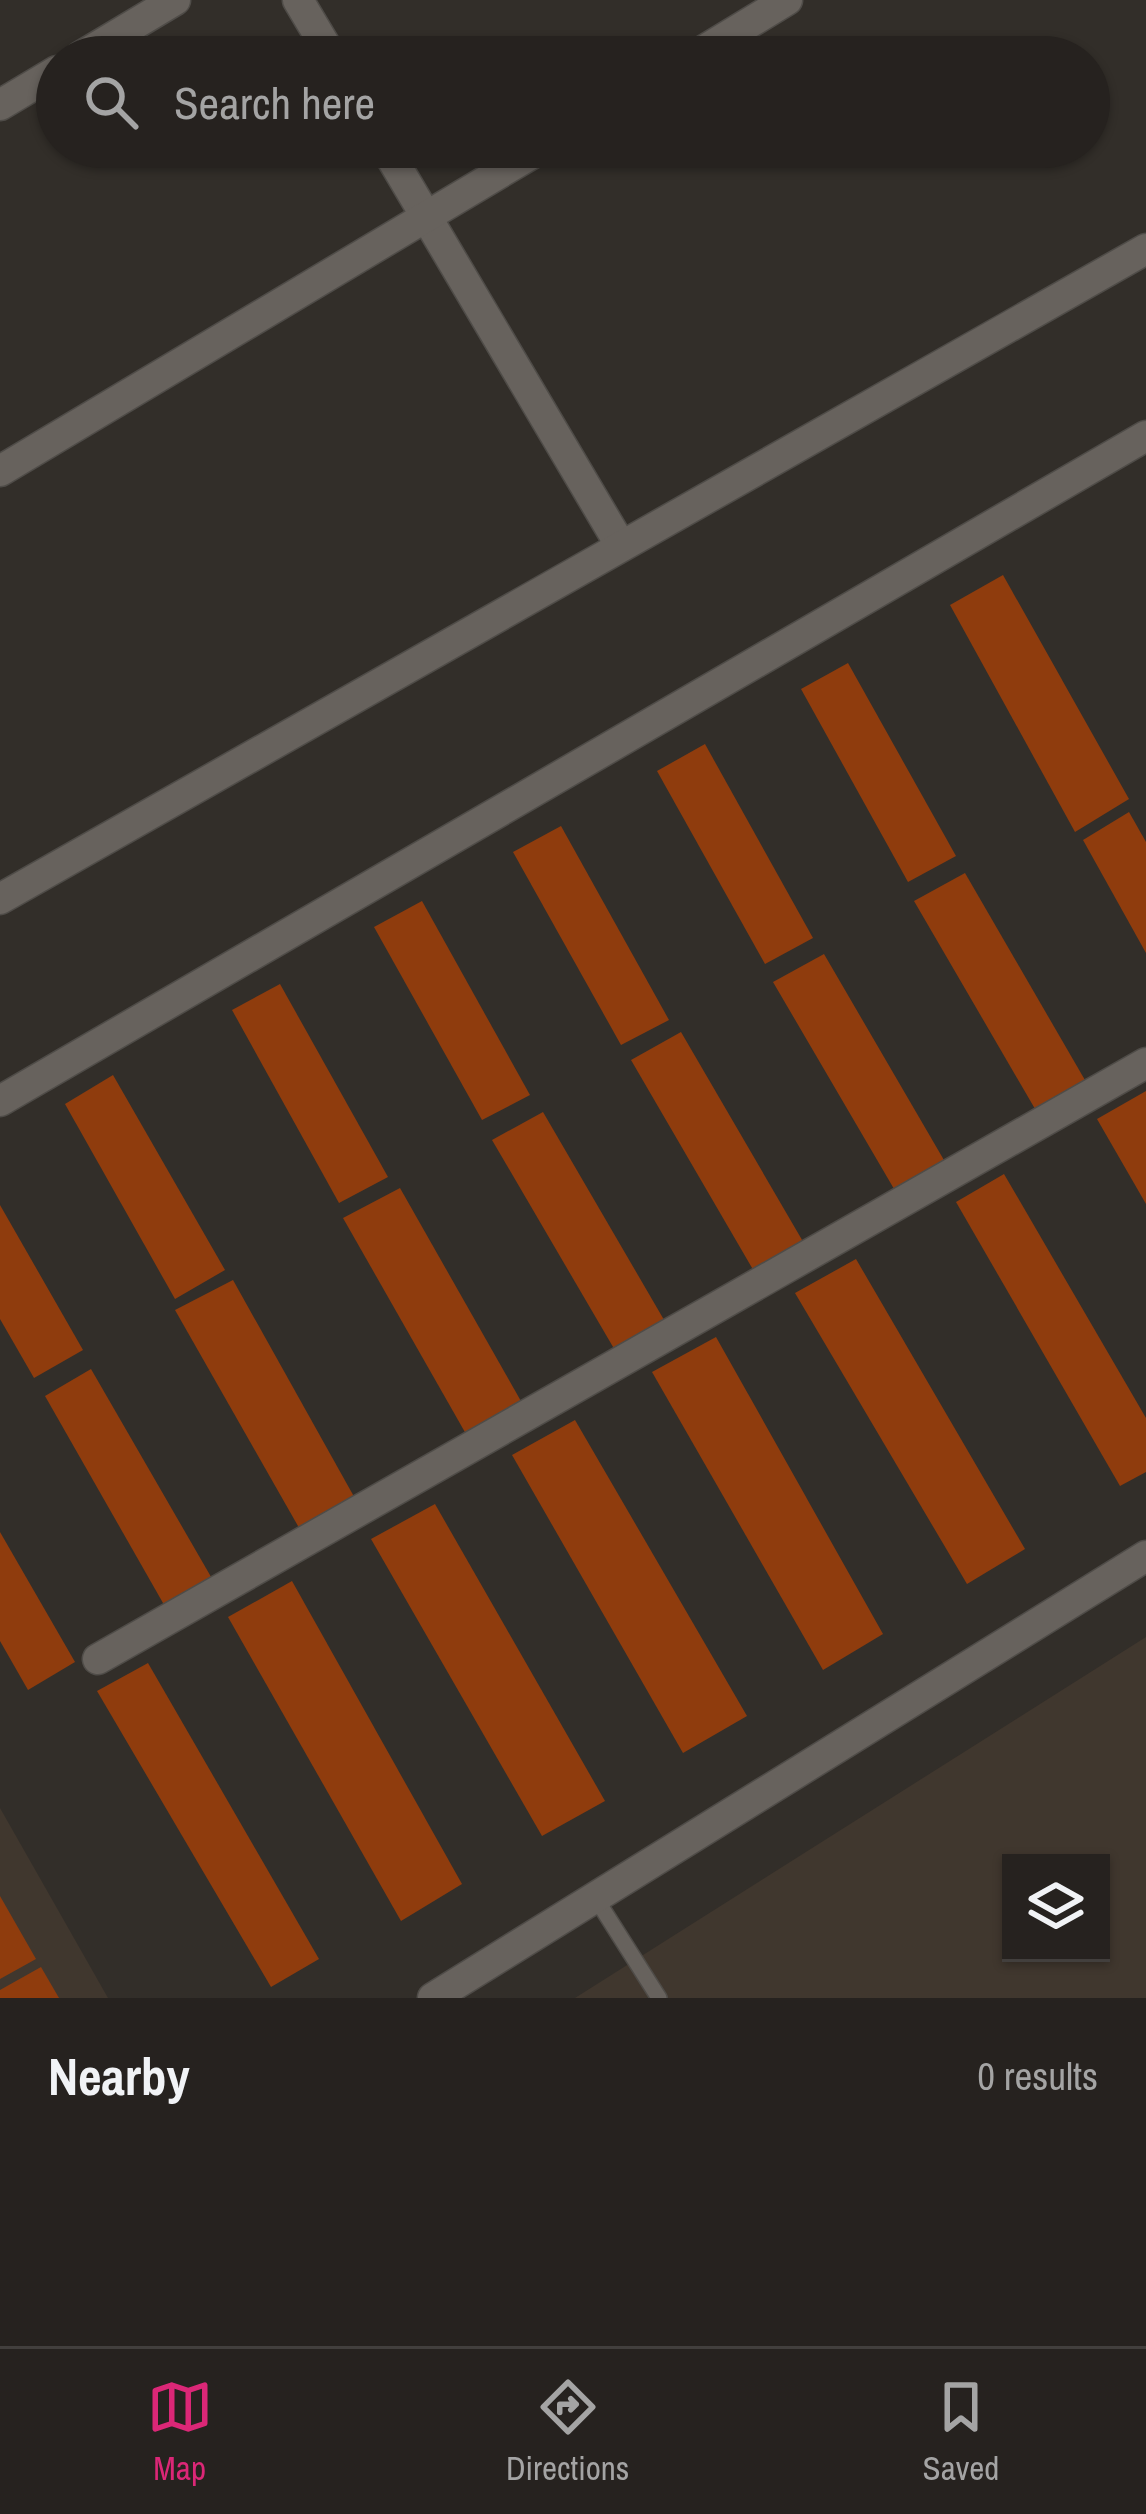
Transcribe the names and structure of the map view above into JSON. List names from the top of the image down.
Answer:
{
  "page": {
    "search": "Search here",
    "heading": ["Nearby", "0 results"],
    "nav": ["Map", "Directions", "Saved"]
  }
}
